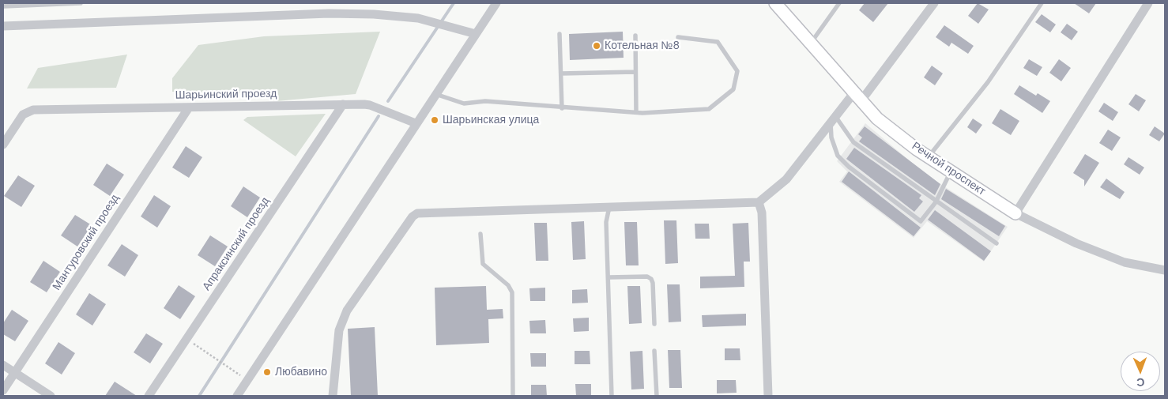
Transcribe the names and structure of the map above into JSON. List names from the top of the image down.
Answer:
{
  "streets": {
    "street": [
      "Шарьинский проезд",
      "Речной проспект",
      "Мантуровский проезд",
      "Апраксинский проезд"
    ]
  },
  "crossings": [
    ["Шарьинский проезд", "Мантуровский проезд"],
    ["Шарьинский проезд", "Апраксинский проезд"]
  ],
  "places": ["Котельная №8", "Шарьинская улица", "Любавино"],
  "north": "bottom"
}
